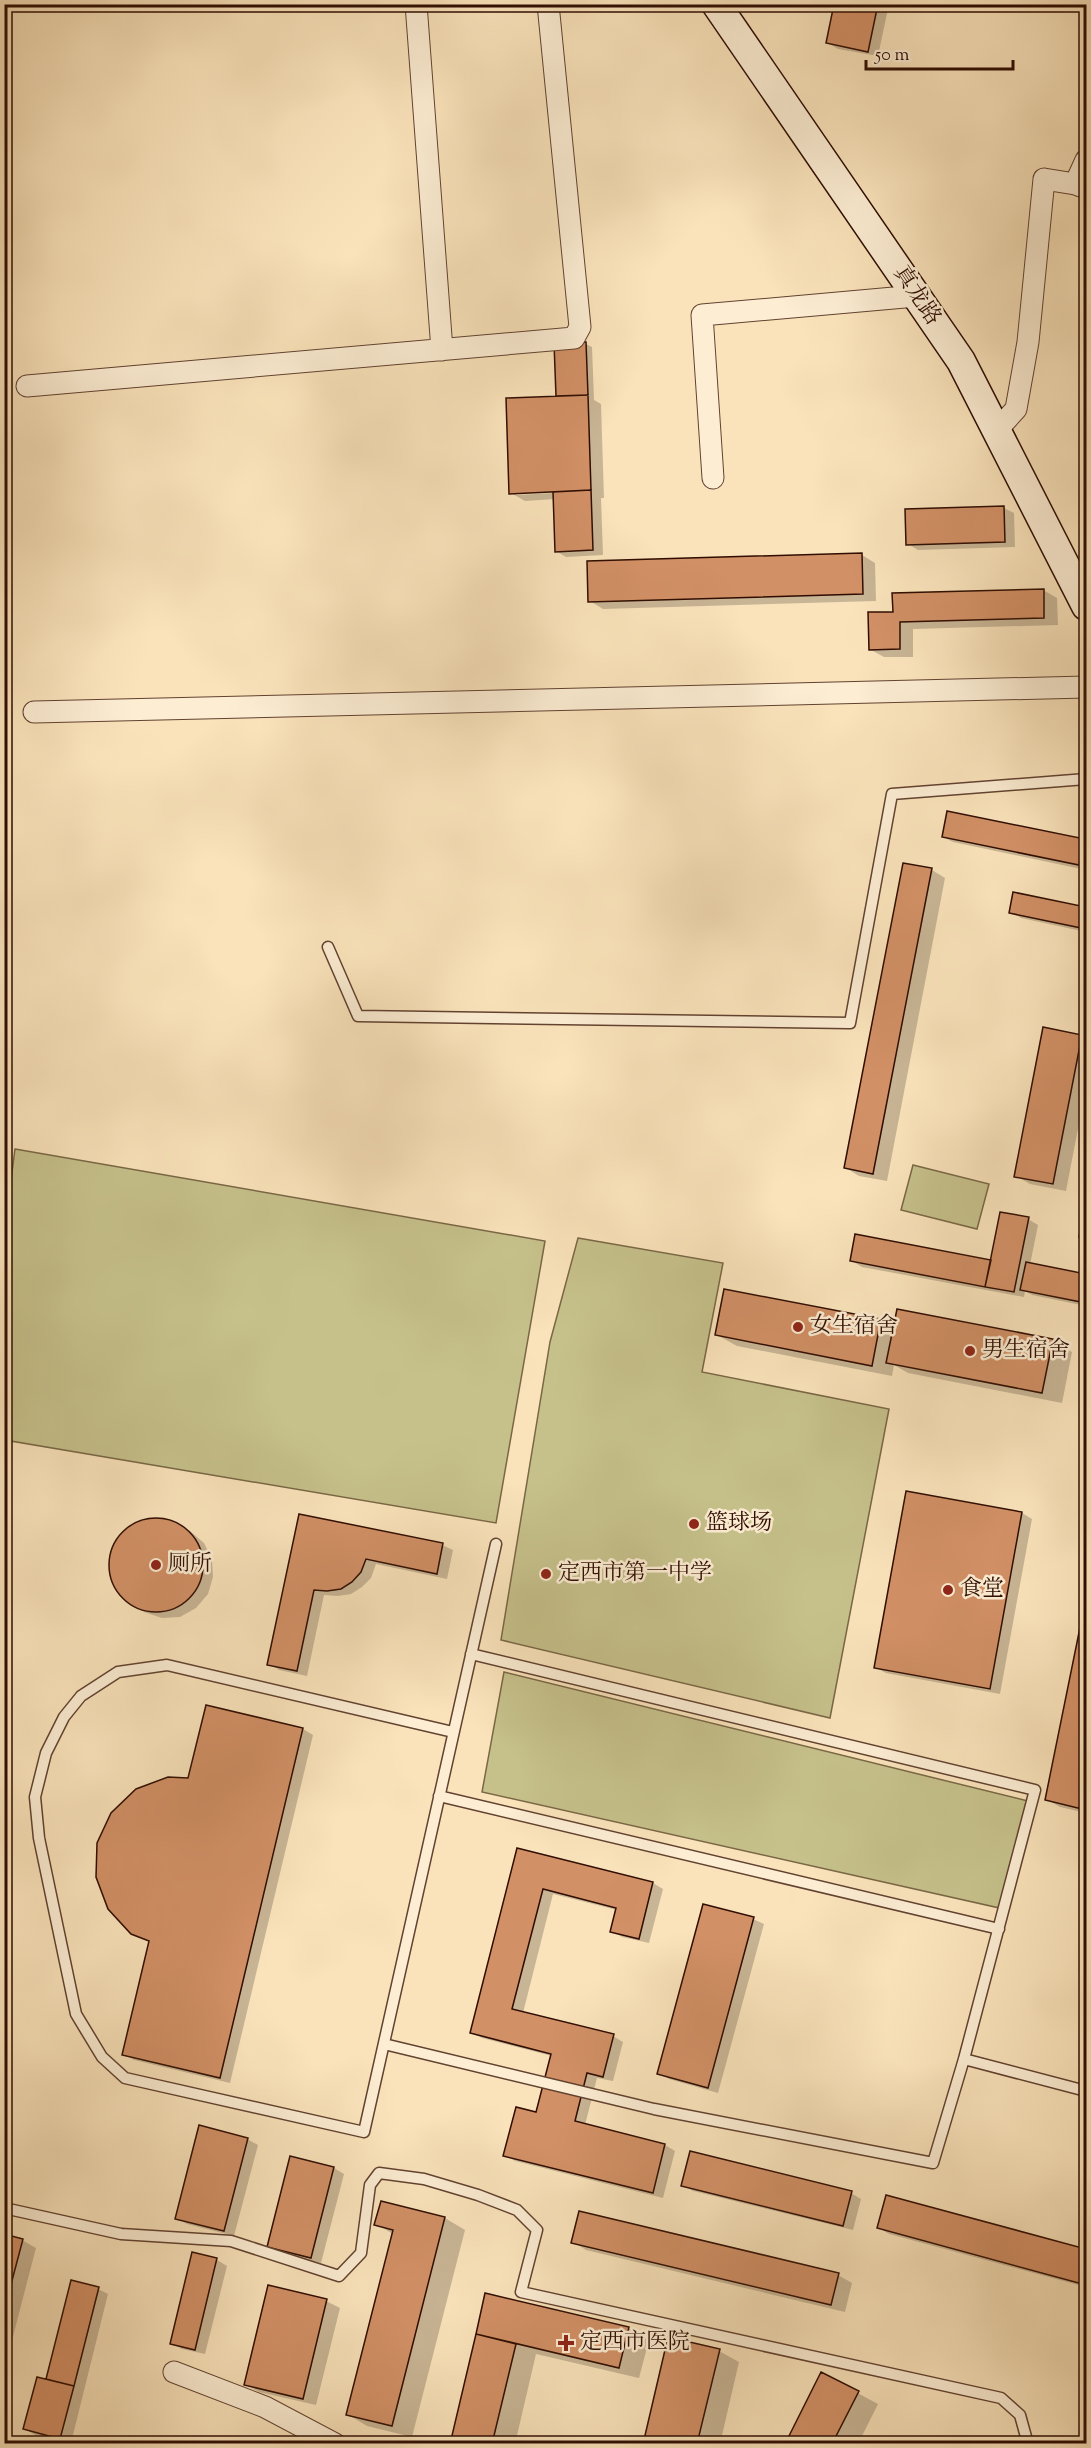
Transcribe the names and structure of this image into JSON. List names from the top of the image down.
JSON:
{
  "streets": {
    "main road": ["真龙路"]
  },
  "places": {
    "other": [
      "女生宿舍",
      "男生宿舍",
      "篮球场",
      "厕所",
      "定西市第一中学",
      "食堂"
    ],
    "health": ["定西市医院"]
  },
  "scale_bar": "50 m"
}
